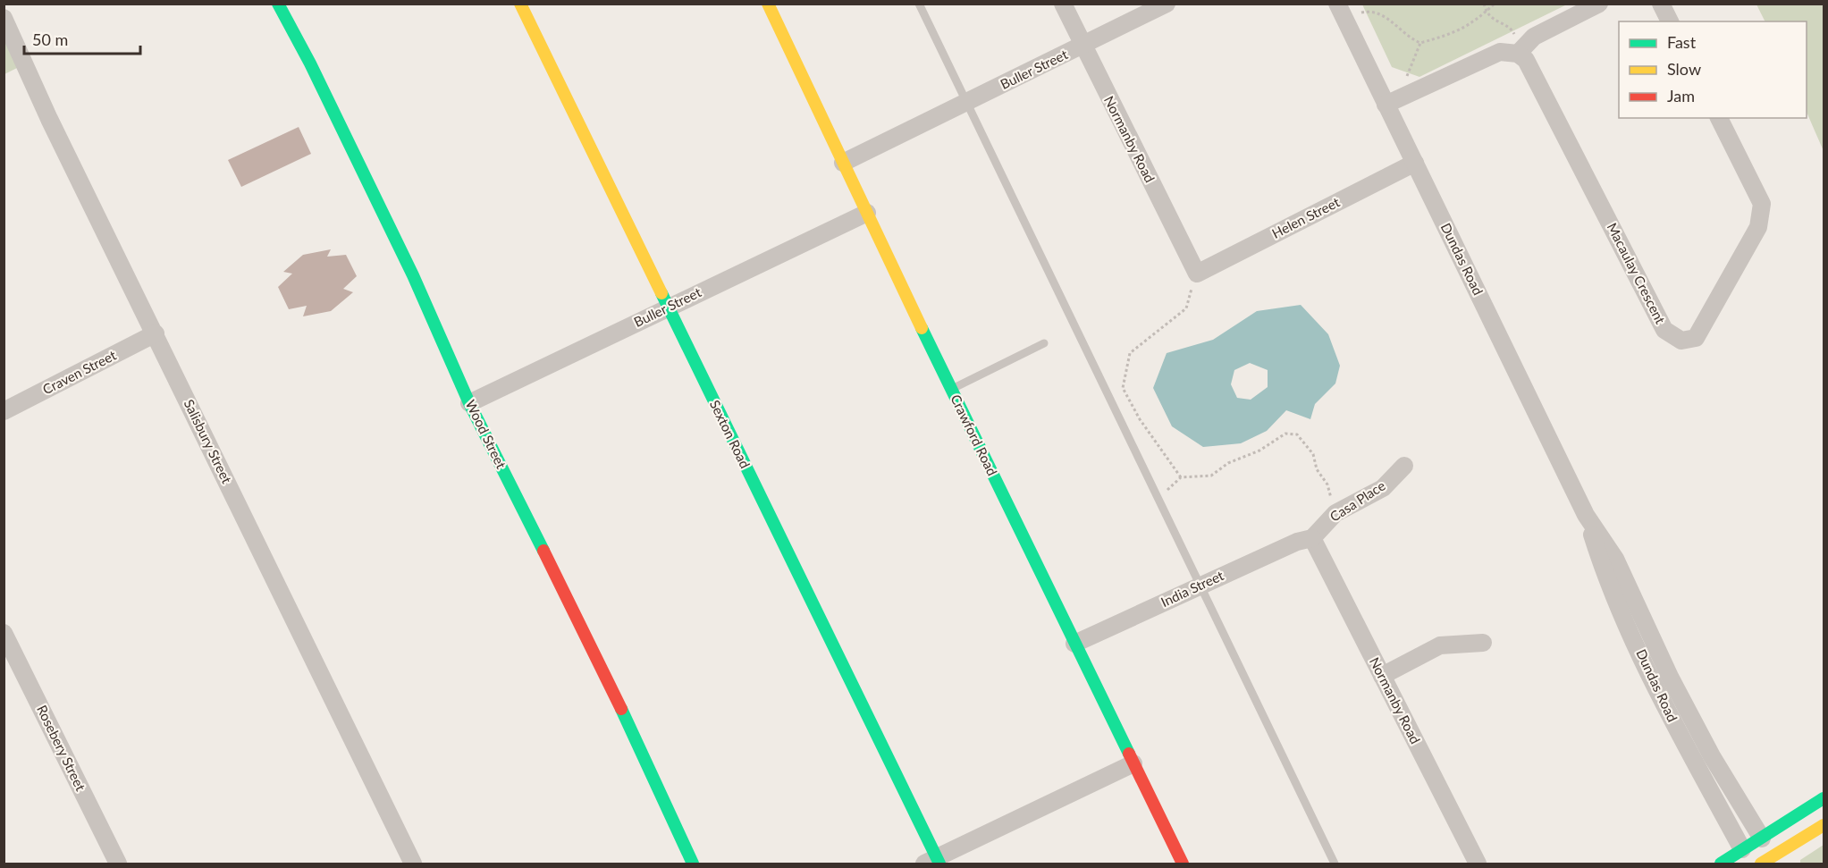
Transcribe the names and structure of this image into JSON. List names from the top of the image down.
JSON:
{
  "streets": {
    "street": [
      "Buller Street",
      "Normanby Road",
      "Helen Street",
      "Dundas Road",
      "Macaulay Crescent",
      "Craven Street",
      "Wood Street",
      "Sexton Road",
      "Crawford Road",
      "Salisbury Street",
      "Casa Place",
      "India Street",
      "Rosebery Street"
    ]
  },
  "crossings": [
    ["Buller Street", "Normanby Road"],
    ["Buller Street", "Wood Street"],
    ["Buller Street", "Sexton Road"],
    ["Buller Street", "Crawford Road"],
    ["Normanby Road", "Helen Street"],
    ["Normanby Road", "Casa Place"],
    ["Normanby Road", "India Street"],
    ["Helen Street", "Dundas Road"],
    ["Craven Street", "Salisbury Street"],
    ["Crawford Road", "India Street"],
    ["Casa Place", "India Street"]
  ],
  "legend": ["Fast", "Slow", "Jam"],
  "scale_bar": "50 m"
}
